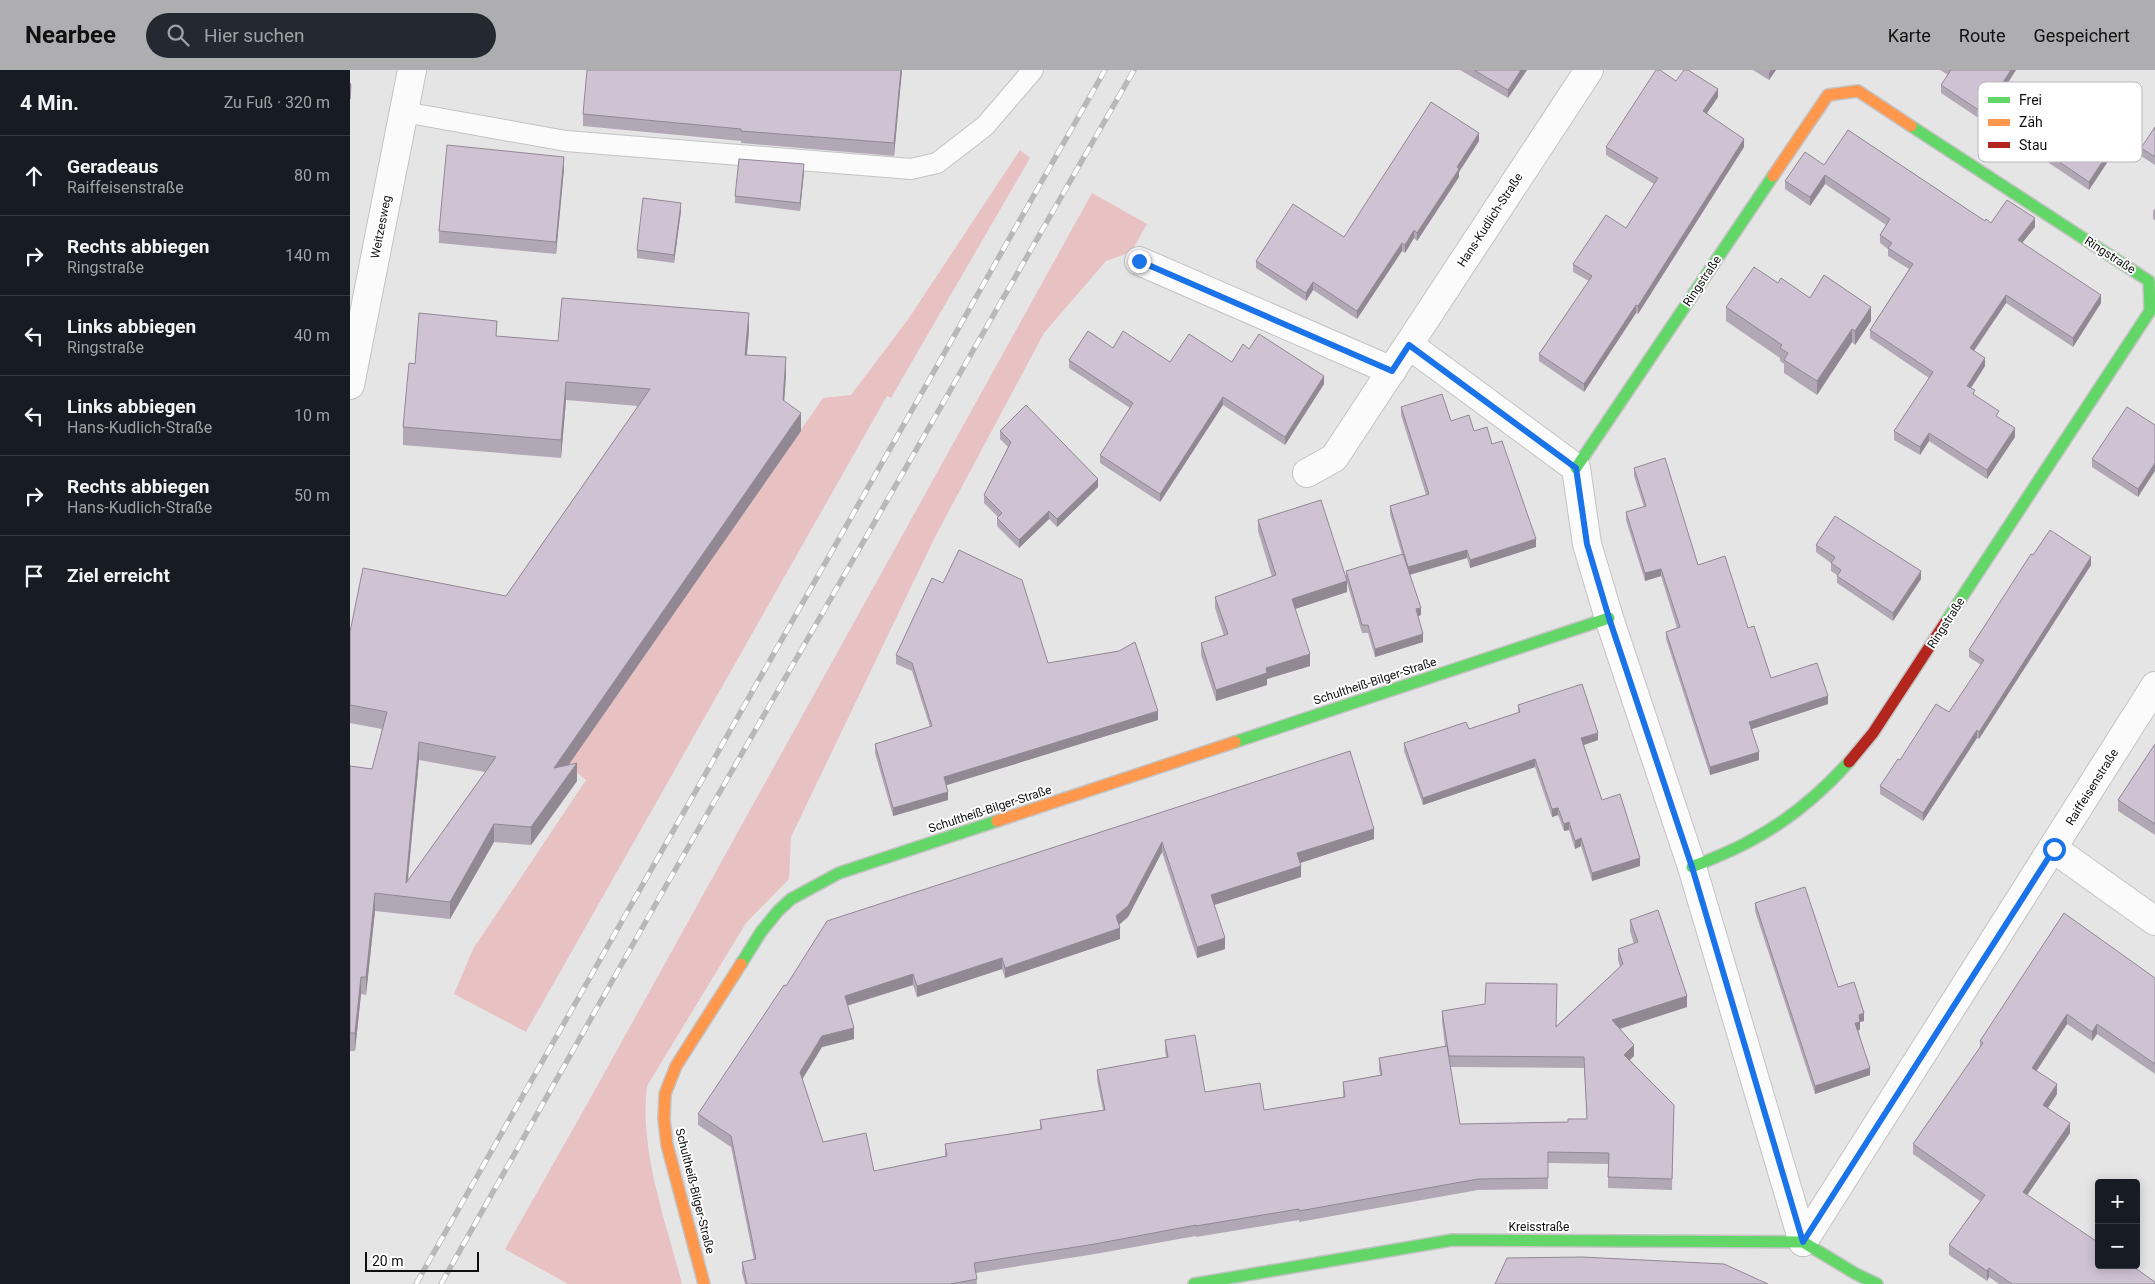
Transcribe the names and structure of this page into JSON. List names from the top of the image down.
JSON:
{
  "streets": {
    "street": [
      "Hans-Kudlich-Straße",
      "Weitzesweg",
      "Ringstraße",
      "Schultheiß-Bilger-Straße",
      "Raiffeisenstraße",
      "Kreisstraße"
    ]
  },
  "crossings": [
    ["Raiffeisenstraße", "Kreisstraße"]
  ],
  "legend": ["Frei", "Zäh", "Stau"],
  "scale_bar": "20 m",
  "page": {
    "header": "Nearbee",
    "search": "Hier suchen",
    "nav": ["Karte", "Route", "Gespeichert"],
    "heading": ["4 Min.", "Zu Fuß · 320 m"],
    "list": [
      ["Geradeaus", "Raiffeisenstraße", "80 m"],
      ["Rechts abbiegen", "Ringstraße", "140 m"],
      ["Links abbiegen", "Ringstraße", "40 m"],
      ["Links abbiegen", "Hans-Kudlich-Straße", "10 m"],
      ["Rechts abbiegen", "Hans-Kudlich-Straße", "50 m"],
      "Ziel erreicht"
    ],
    "map_buttons": ["+", "−"],
    "scale": "20 m"
  }
}
